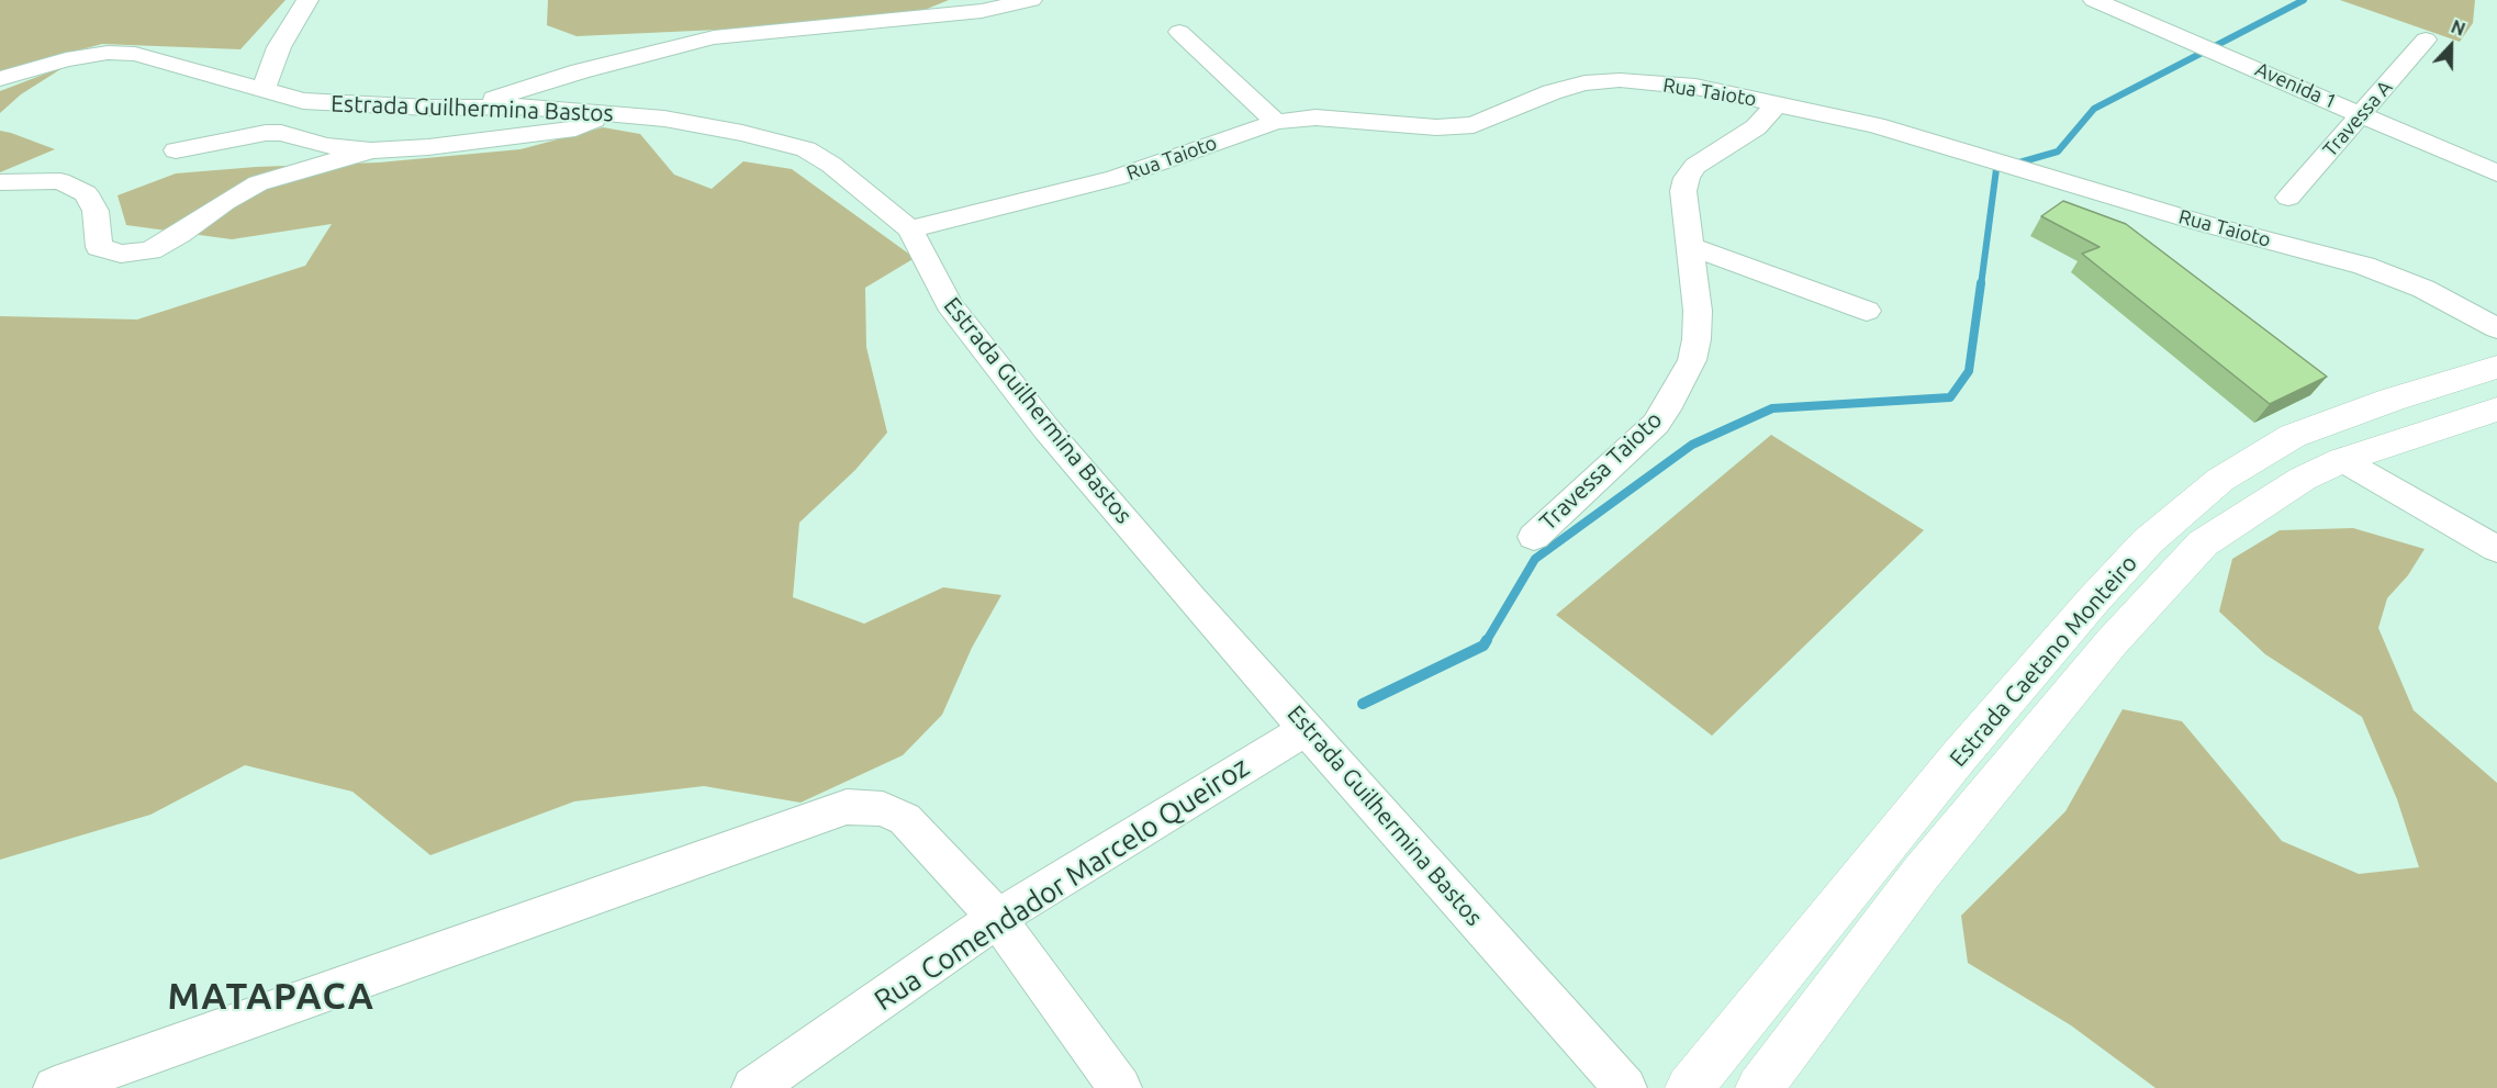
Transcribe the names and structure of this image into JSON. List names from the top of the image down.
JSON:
{
  "streets": {
    "main road": ["Estrada Caetano Monteiro"],
    "street": [
      "Avenida 1",
      "Rua Taioto",
      "Estrada Guilhermina Bastos",
      "Travessa A",
      "Travessa Taioto",
      "Rua Comendador Marcelo Queiroz"
    ]
  },
  "crossings": [
    ["Avenida 1", "Travessa A"],
    ["Rua Taioto", "Estrada Guilhermina Bastos"],
    ["Rua Taioto", "Travessa Taioto"],
    ["Estrada Guilhermina Bastos", "Rua Comendador Marcelo Queiroz"]
  ],
  "districts": ["MATAPACA"],
  "north": "top"
}
